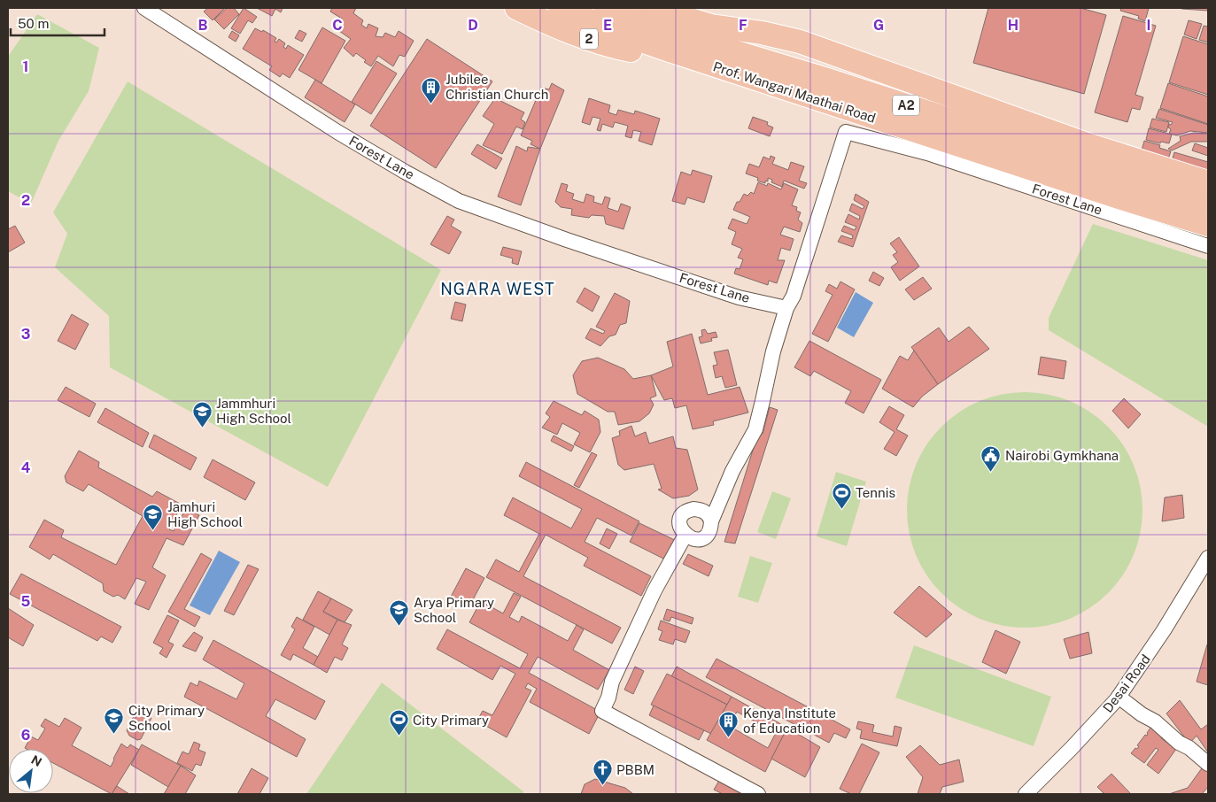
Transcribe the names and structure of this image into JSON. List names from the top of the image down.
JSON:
{
  "streets": {
    "main road": ["2", "Prof. Wangari Maathai Road", "A2"],
    "street": ["Forest Lane", "Desai Road"]
  },
  "crossings": [
    ["2", "Prof. Wangari Maathai Road"]
  ],
  "districts": ["NGARA WEST"],
  "places": {
    "building": ["Jubilee Christian Church", "Kenya Institute of Education"],
    "school or university": [
      "Jammhuri High School",
      "Jamhuri High School",
      "Arya Primary School",
      "City Primary School"
    ],
    "public building": ["Nairobi Gymkhana"],
    "sports": ["Tennis", "City Primary"],
    "church": ["PBBM"]
  },
  "scale_bar": "50 m",
  "north": "top right",
  "grid": {
    "columns": [
      "B",
      "C",
      "D",
      "E",
      "F",
      "G",
      "H",
      "I"
    ],
    "rows": [
      "1",
      "2",
      "3",
      "4",
      "5",
      "6"
    ]
  }
}
